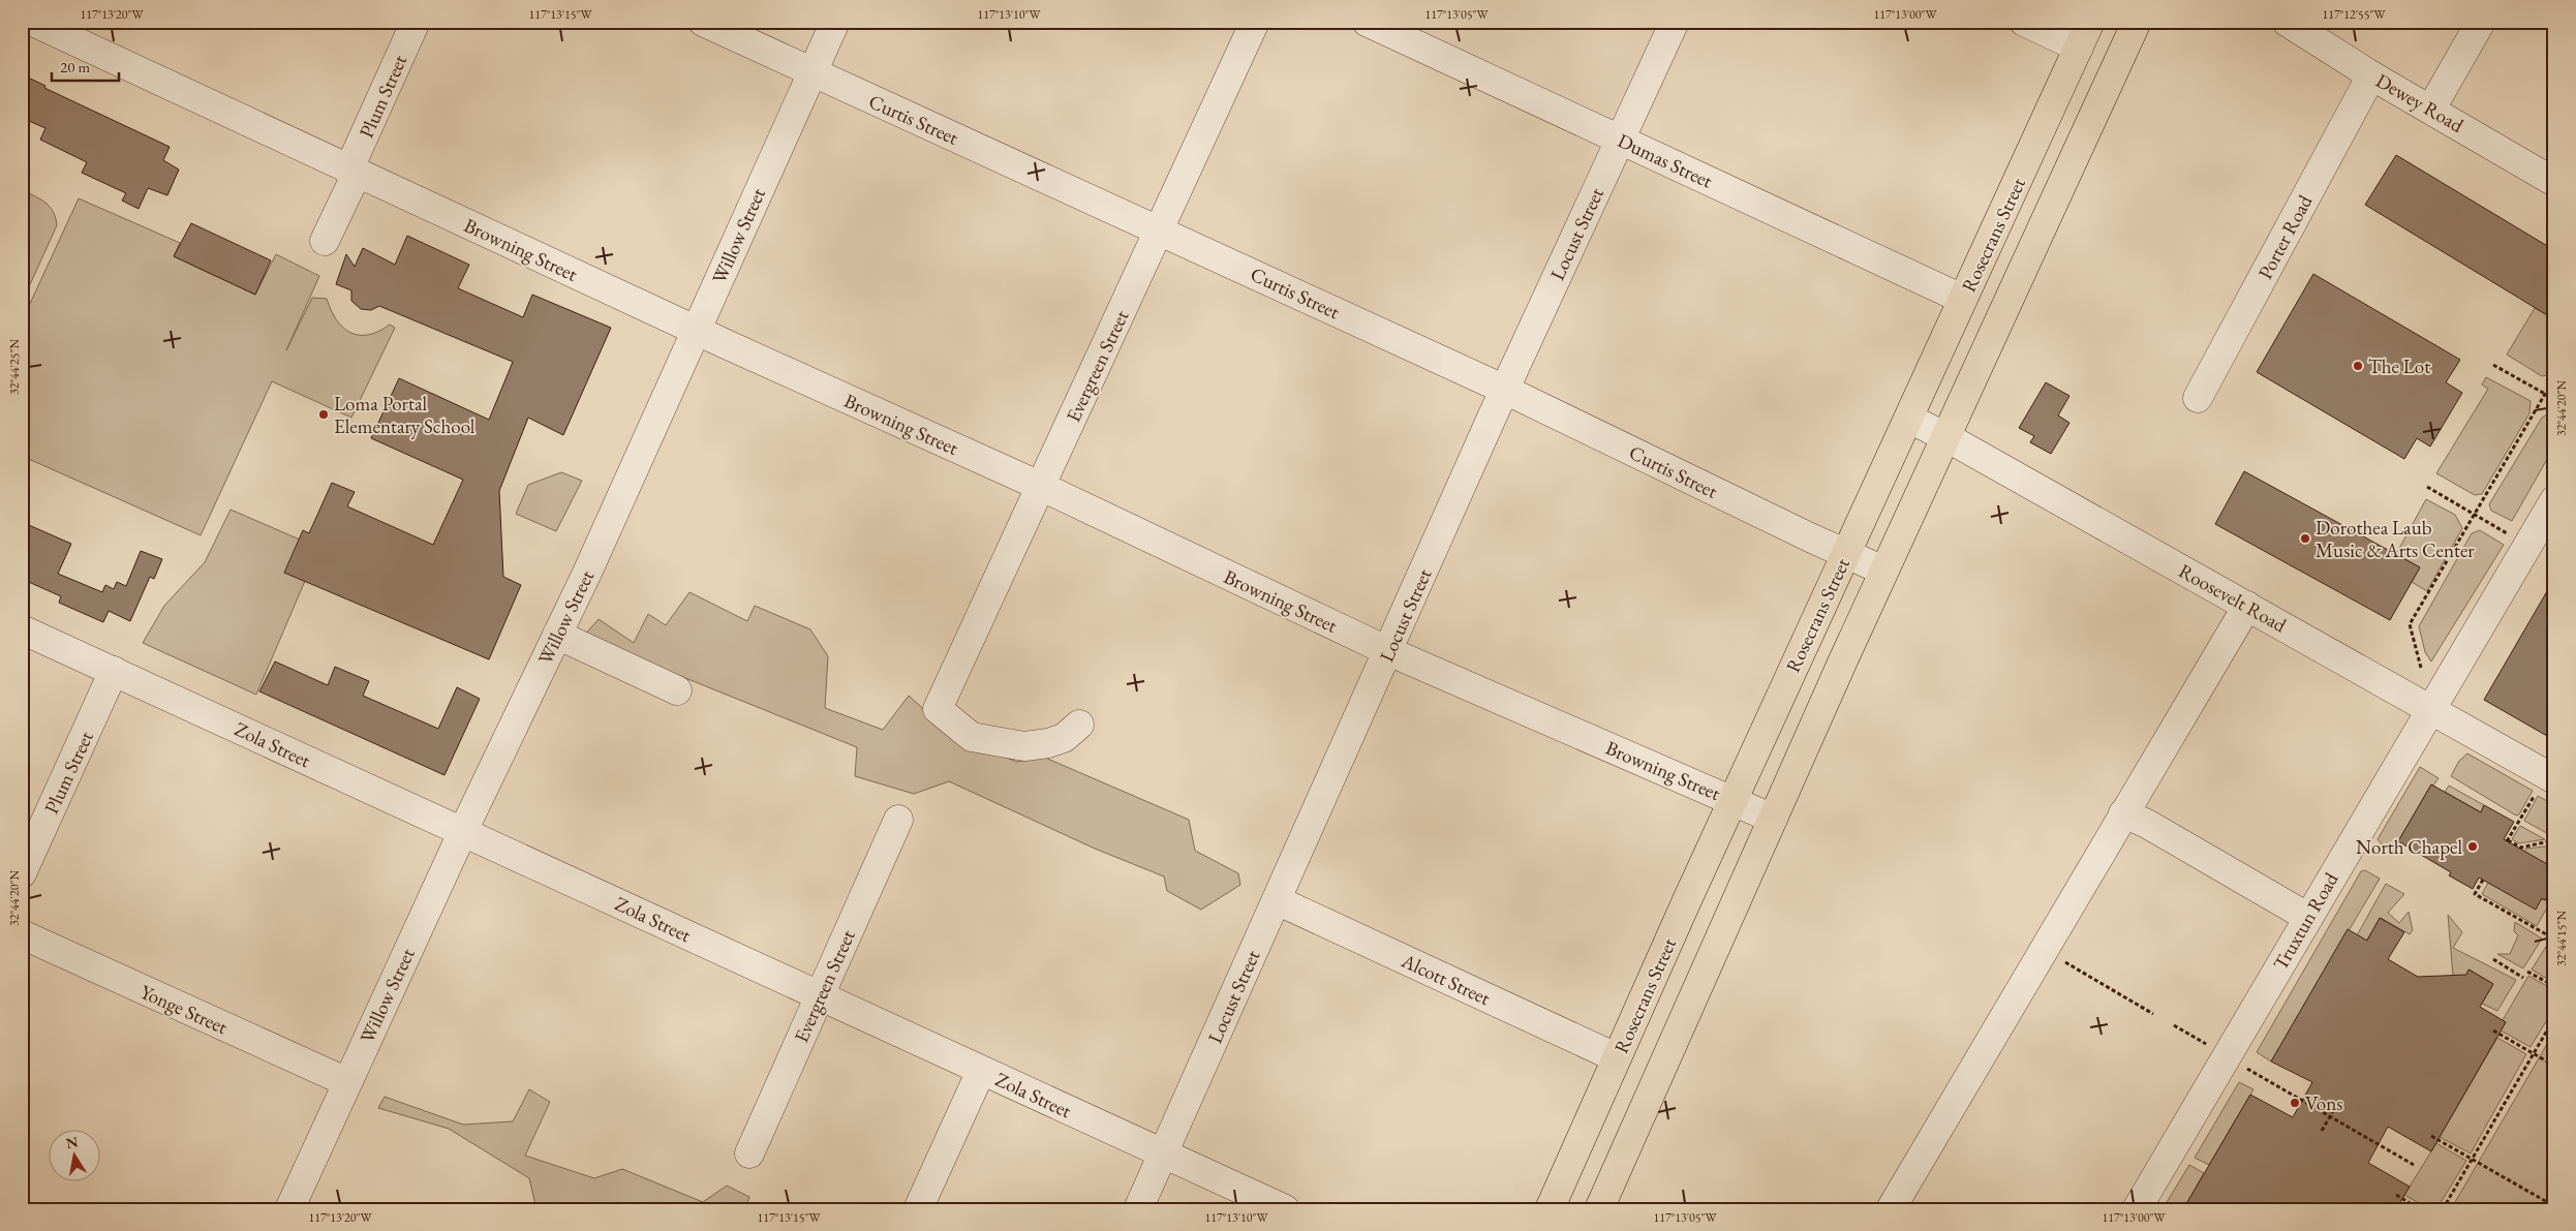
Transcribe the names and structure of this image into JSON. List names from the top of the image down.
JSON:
{
  "streets": {
    "main road": ["Rosecrans Street"],
    "street": [
      "Plum Street",
      "Dewey Road",
      "Curtis Street",
      "Dumas Street",
      "Locust Street",
      "Willow Street",
      "Porter Road",
      "Browning Street",
      "Evergreen Street",
      "Roosevelt Road",
      "Zola Street",
      "Truxtun Road",
      "Alcott Street",
      "Yonge Street"
    ]
  },
  "crossings": [
    ["Plum Street", "Browning Street"],
    ["Plum Street", "Zola Street"],
    ["Dewey Road", "Porter Road"],
    ["Curtis Street", "Locust Street"],
    ["Curtis Street", "Rosecrans Street"],
    ["Curtis Street", "Willow Street"],
    ["Curtis Street", "Evergreen Street"],
    ["Dumas Street", "Locust Street"],
    ["Dumas Street", "Rosecrans Street"],
    ["Locust Street", "Browning Street"],
    ["Locust Street", "Zola Street"],
    ["Locust Street", "Alcott Street"],
    ["Rosecrans Street", "Browning Street"],
    ["Rosecrans Street", "Roosevelt Road"],
    ["Rosecrans Street", "Alcott Street"],
    ["Willow Street", "Browning Street"],
    ["Willow Street", "Zola Street"],
    ["Willow Street", "Yonge Street"],
    ["Browning Street", "Evergreen Street"],
    ["Evergreen Street", "Zola Street"],
    ["Roosevelt Road", "Truxtun Road"]
  ],
  "places": [
    "The Lot",
    "Loma Portal Elementary School",
    "Dorothea Laub Music & Arts Center",
    "North Chapel",
    "Vons"
  ],
  "scale_bar": "20 m",
  "north": "top",
  "coordinates": [
    "117°13'20\"W",
    "117°13'15\"W",
    "117°13'10\"W",
    "117°13'05\"W",
    "117°13'00\"W",
    "117°12'55\"W",
    "32°44'25\"N",
    "32°44'20\"N",
    "32°44'15\"N"
  ]
}
